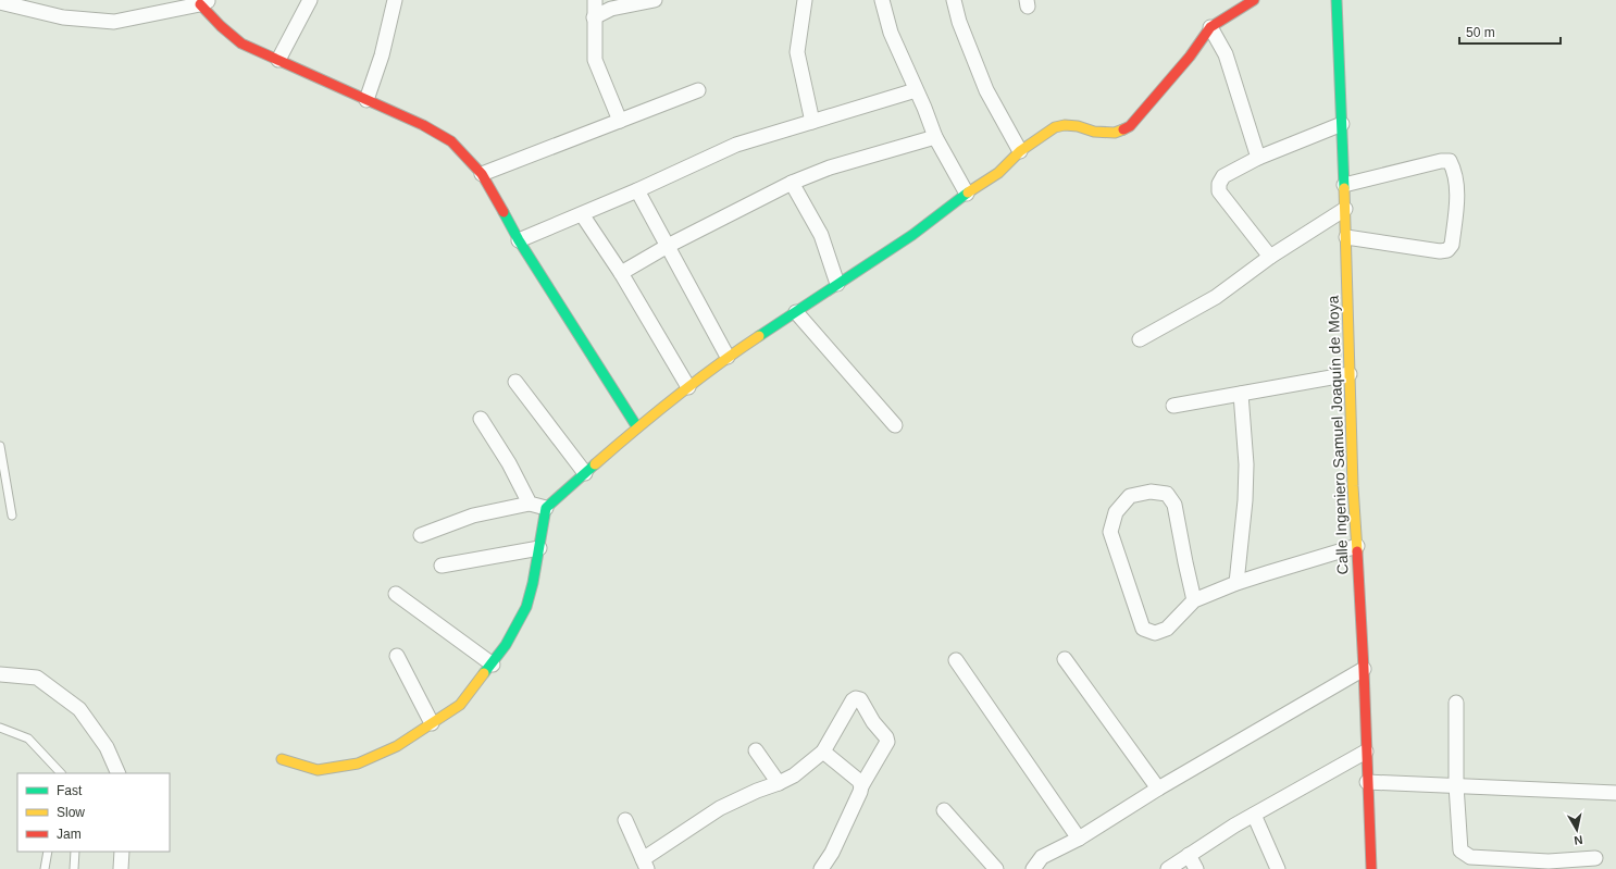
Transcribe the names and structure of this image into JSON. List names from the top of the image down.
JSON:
{
  "streets": {
    "street": ["Calle Ingeniero Samuel Joaquín de Moya"]
  },
  "legend": ["Fast", "Slow", "Jam"],
  "scale_bar": "50 m",
  "north": "bottom"
}
